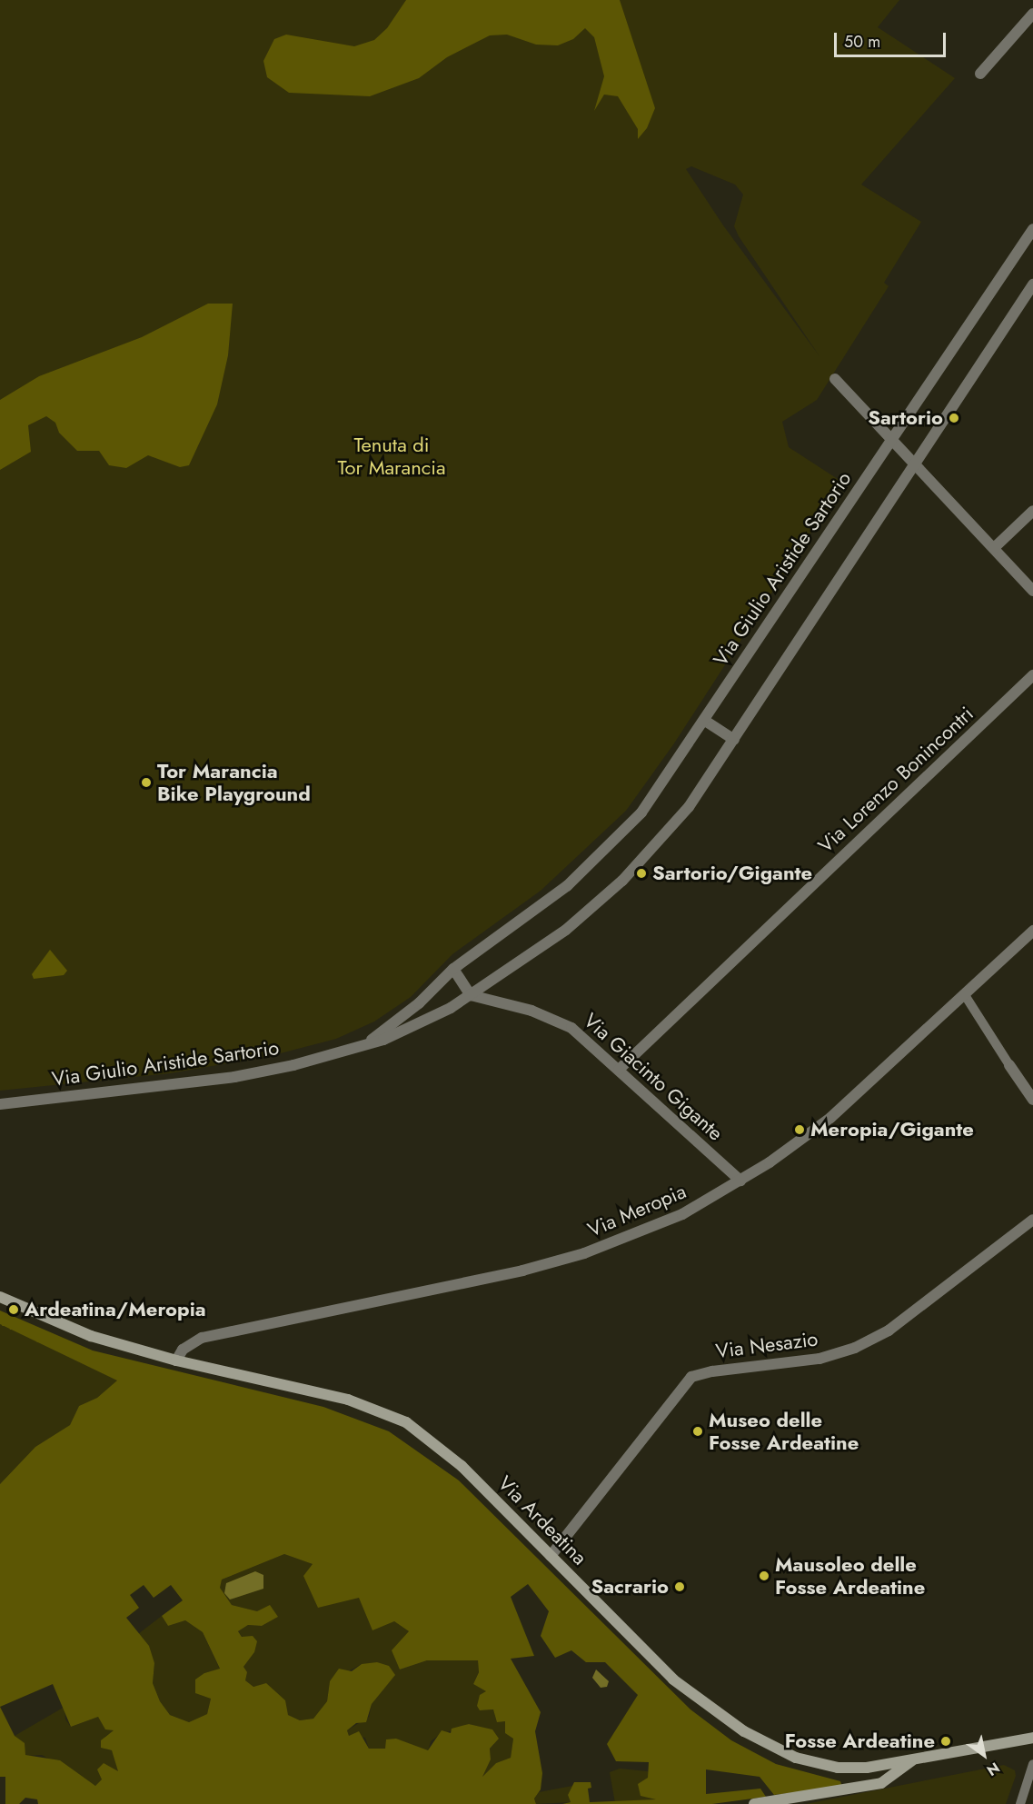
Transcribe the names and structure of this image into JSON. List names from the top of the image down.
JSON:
{
  "streets": {
    "main road": ["Via Ardeatina"],
    "street": [
      "Via Giulio Aristide Sartorio",
      "Via Lorenzo Bonincontri",
      "Via Giacinto Gigante",
      "Via Meropia",
      "Via Nesazio"
    ]
  },
  "crossings": [
    ["Via Giulio Aristide Sartorio", "Via Giacinto Gigante"],
    ["Via Lorenzo Bonincontri", "Via Giacinto Gigante"],
    ["Via Giacinto Gigante", "Via Meropia"],
    ["Via Meropia", "Via Ardeatina"],
    ["Via Nesazio", "Via Ardeatina"]
  ],
  "parks": ["Tenuta di Tor Marancia"],
  "places": [
    "Sartorio",
    "Tor Marancia Bike Playground",
    "Sartorio/Gigante",
    "Meropia/Gigante",
    "Ardeatina/Meropia",
    "Museo delle Fosse Ardeatine",
    "Mausoleo delle Fosse Ardeatine",
    "Sacrario",
    "Fosse Ardeatine"
  ],
  "scale_bar": "50 m",
  "north": "bottom right"
}
